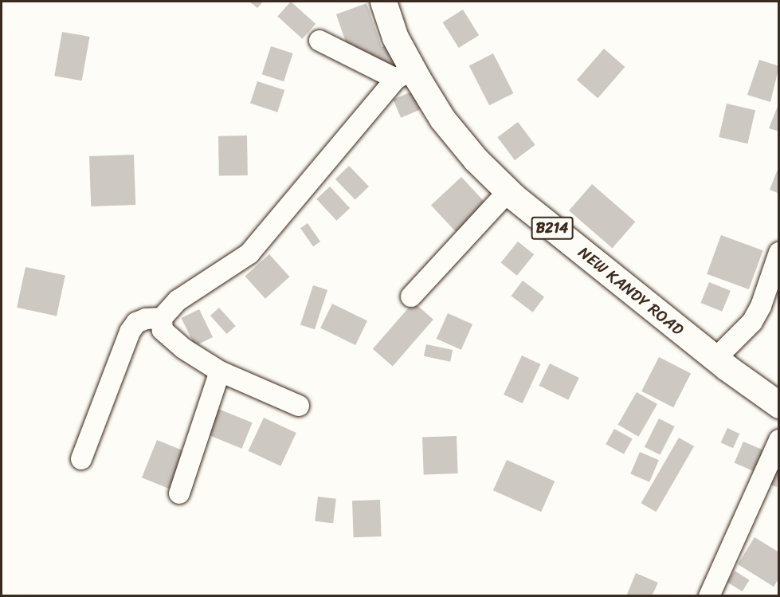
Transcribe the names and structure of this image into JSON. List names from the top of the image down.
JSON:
{
  "streets": {
    "main road": ["B214", "NEW KANDY ROAD"]
  }
}
